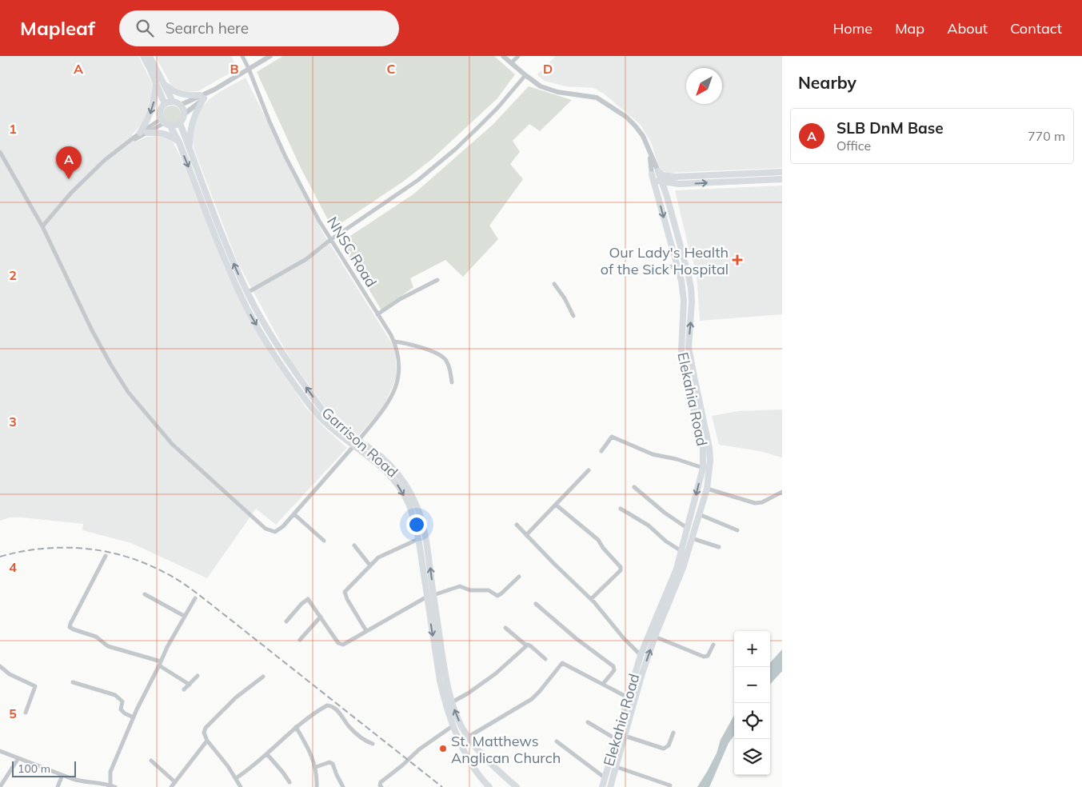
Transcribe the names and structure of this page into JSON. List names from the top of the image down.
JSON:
{
  "streets": {
    "main road": ["Elekahia Road", "Garrison Road"],
    "street": ["NNSC Road"]
  },
  "crossings": [
    ["NNSC Road", "Garrison Road"]
  ],
  "places": {
    "health": ["Our Lady's Health of the Sick Hospital"],
    "other": ["St. Matthews Anglican Church"]
  },
  "scale_bar": "100 m",
  "north": "bottom left",
  "page": {
    "header": "Mapleaf",
    "search": "Search here",
    "nav": [
      "Home",
      "Map",
      "About",
      "Contact"
    ],
    "heading": "Nearby",
    "list": [
      {
        "mark": "A",
        "name": "SLB DnM Base",
        "note": "Office",
        "value": "770 m"
      }
    ],
    "pins": "A",
    "map_buttons": ["+", "−"],
    "scale": "100 m"
  },
  "grid": {
    "columns": [
      "A",
      "B",
      "C",
      "D"
    ],
    "rows": [
      "1",
      "2",
      "3",
      "4",
      "5"
    ]
  }
}
